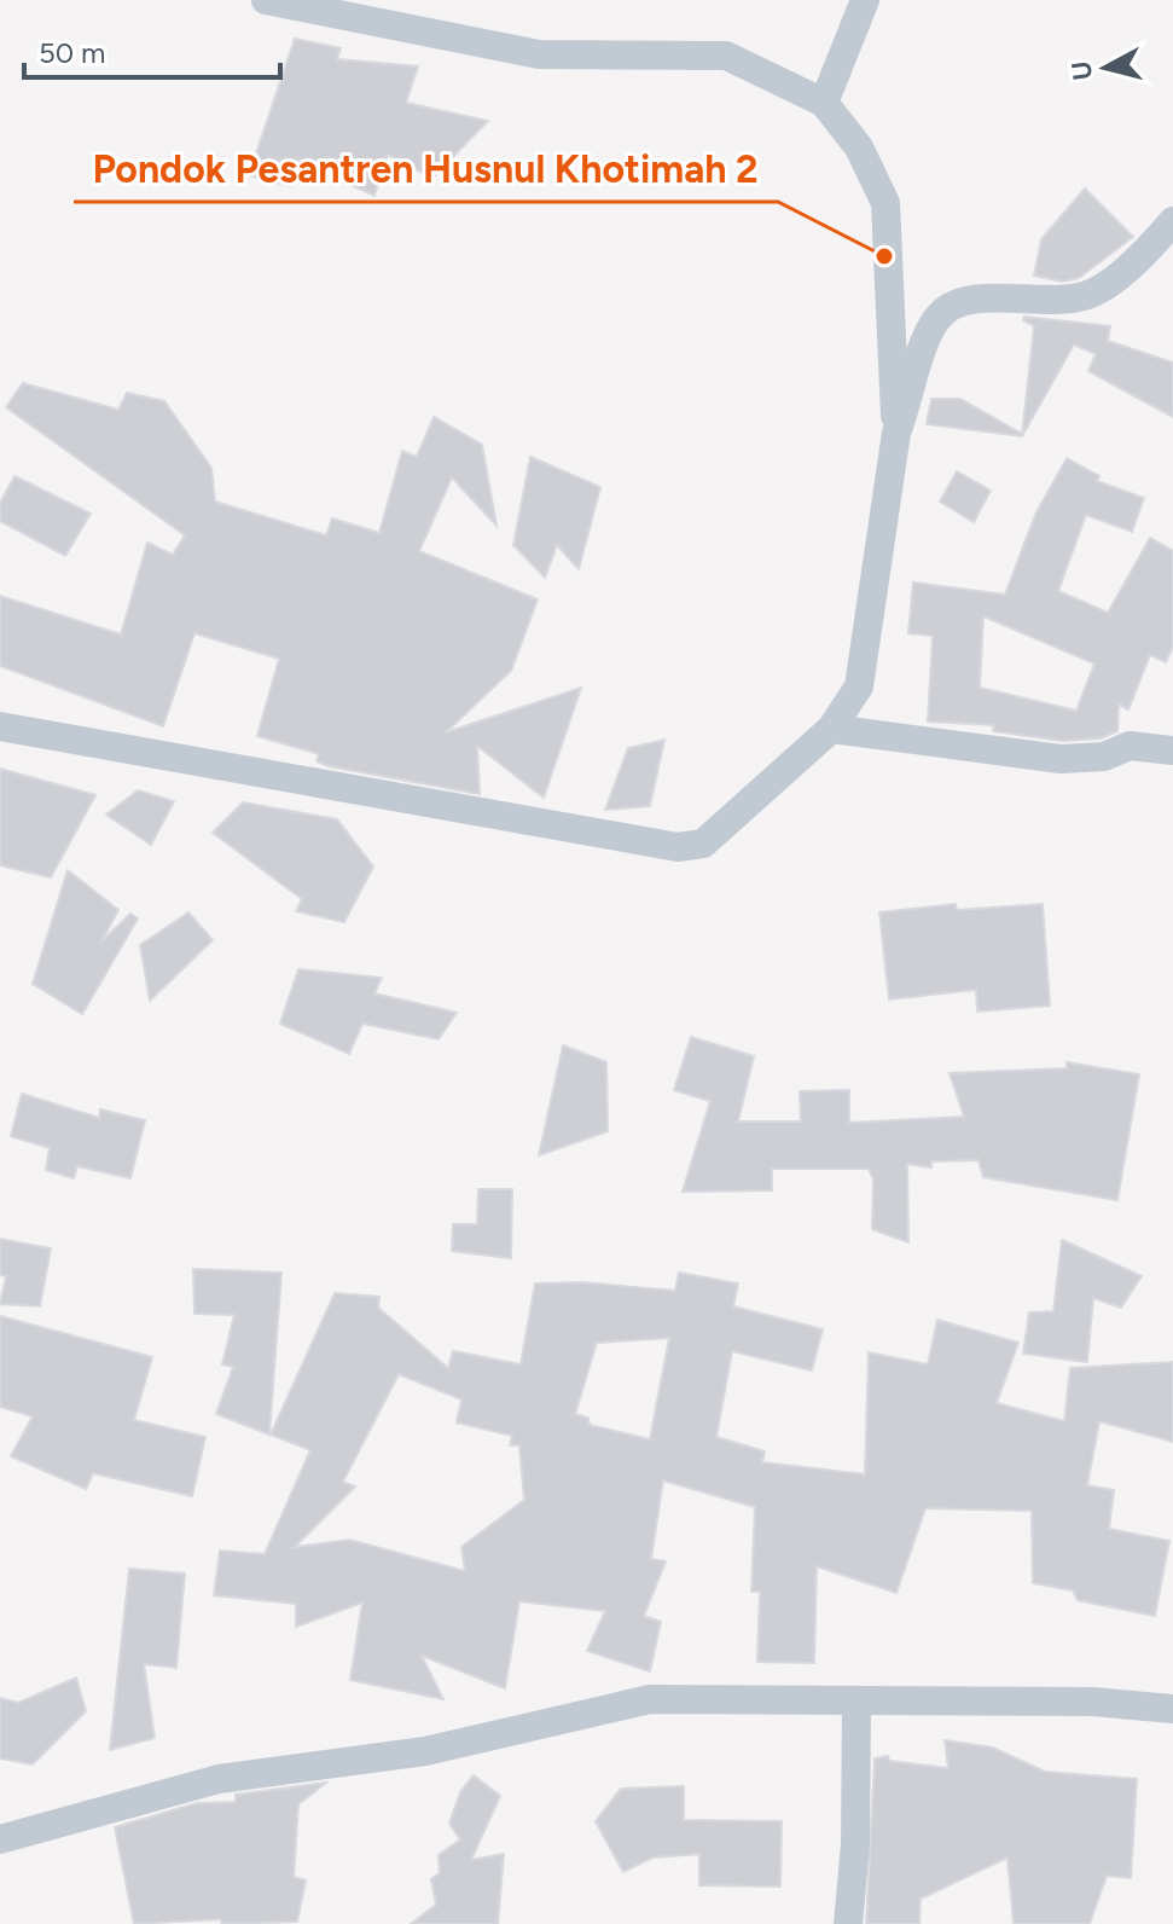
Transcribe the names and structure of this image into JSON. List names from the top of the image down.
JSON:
{
  "places": ["Pondok Pesantren Husnul Khotimah 2"],
  "scale_bar": "50 m",
  "north": "left"
}
